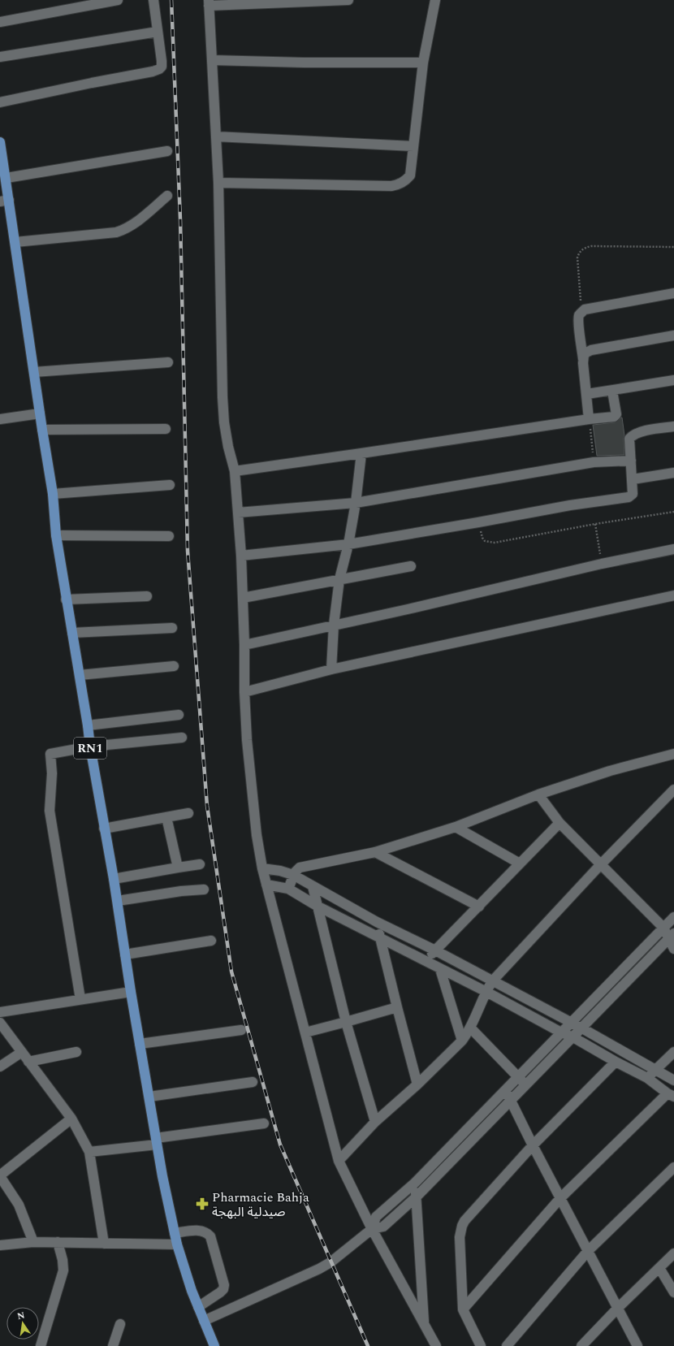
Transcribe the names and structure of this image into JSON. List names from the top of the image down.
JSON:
{
  "streets": {
    "main road": ["RN1"]
  },
  "places": {
    "pharmacy": ["Pharmacie Bahja صيدلية البهجة"]
  },
  "north": "top"
}
